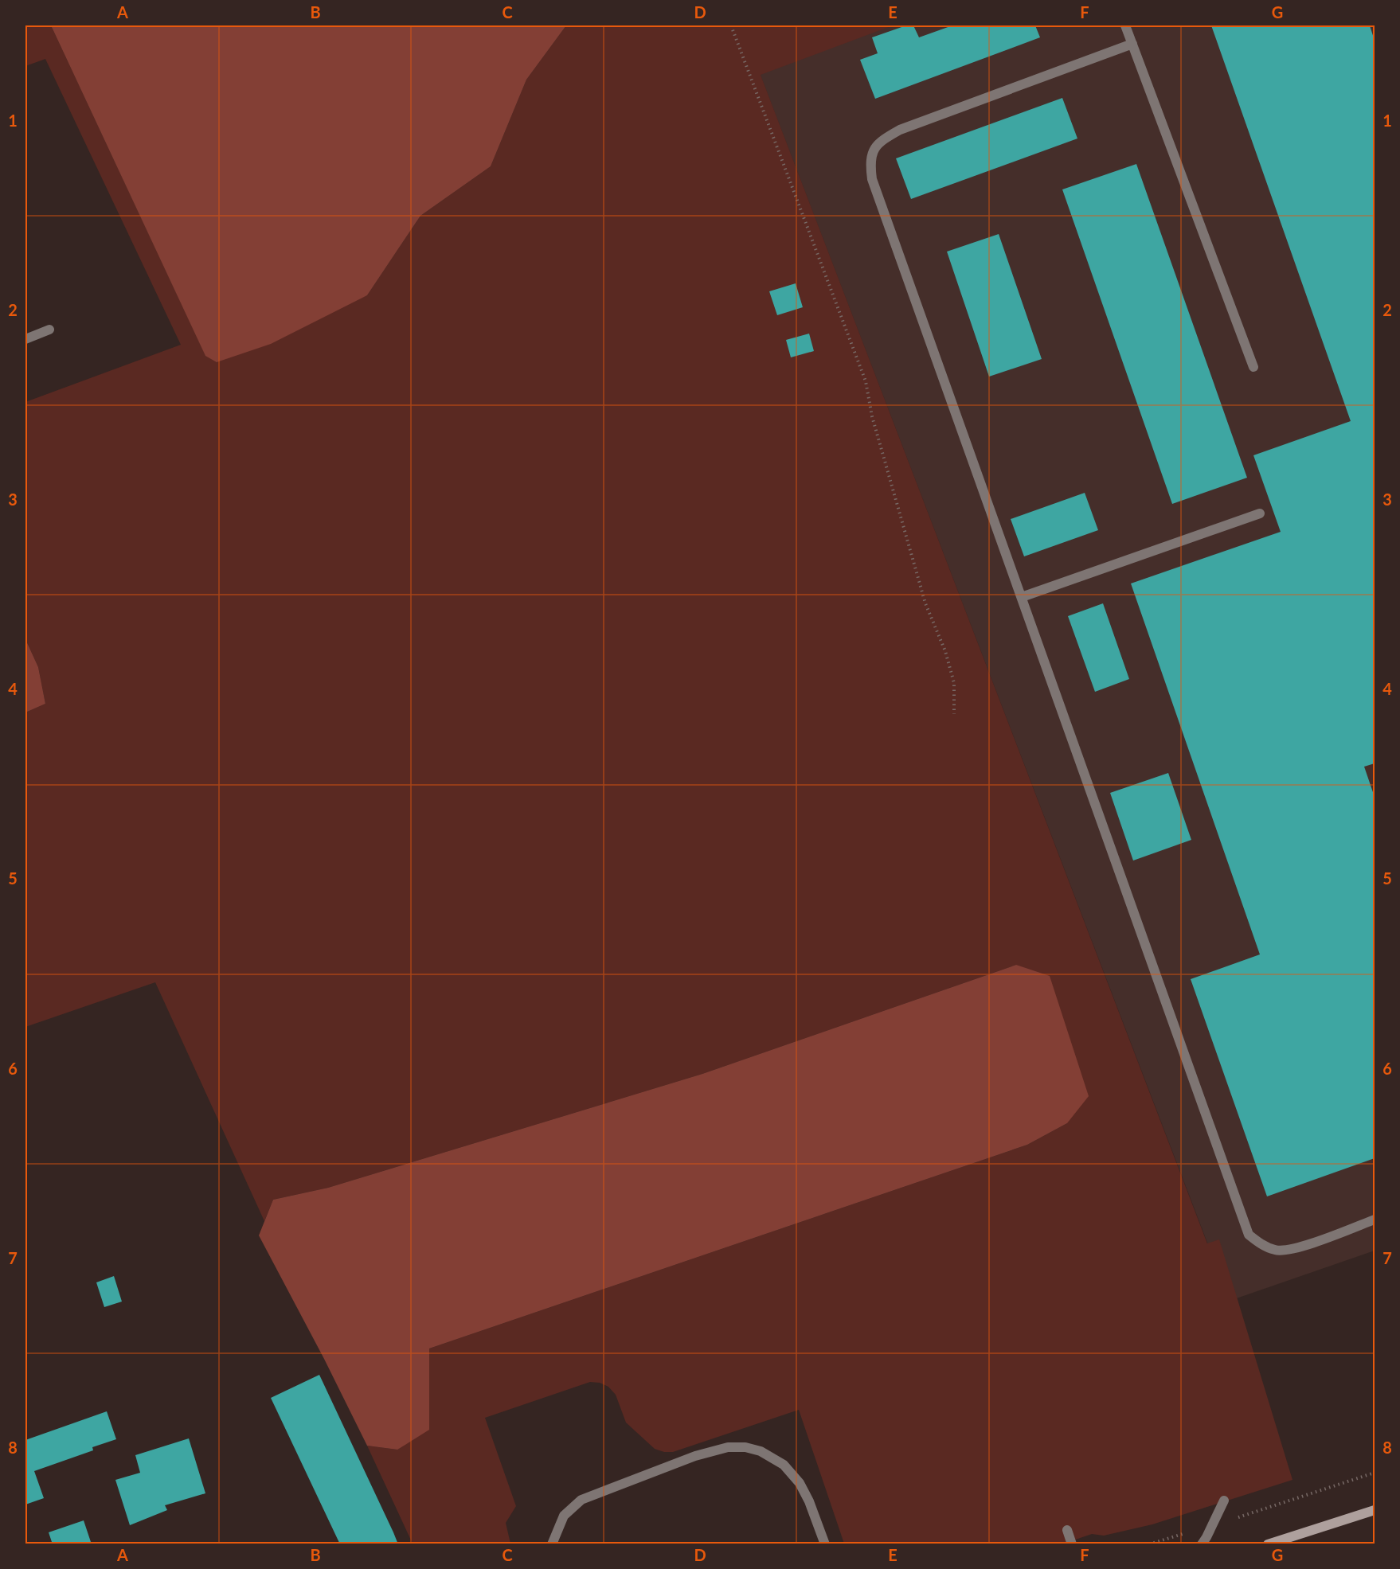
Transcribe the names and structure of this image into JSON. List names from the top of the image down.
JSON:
{
  "grid": {
    "columns": [
      "A",
      "B",
      "C",
      "D",
      "E",
      "F",
      "G"
    ],
    "rows": [
      "1",
      "2",
      "3",
      "4",
      "5",
      "6",
      "7",
      "8"
    ]
  }
}
